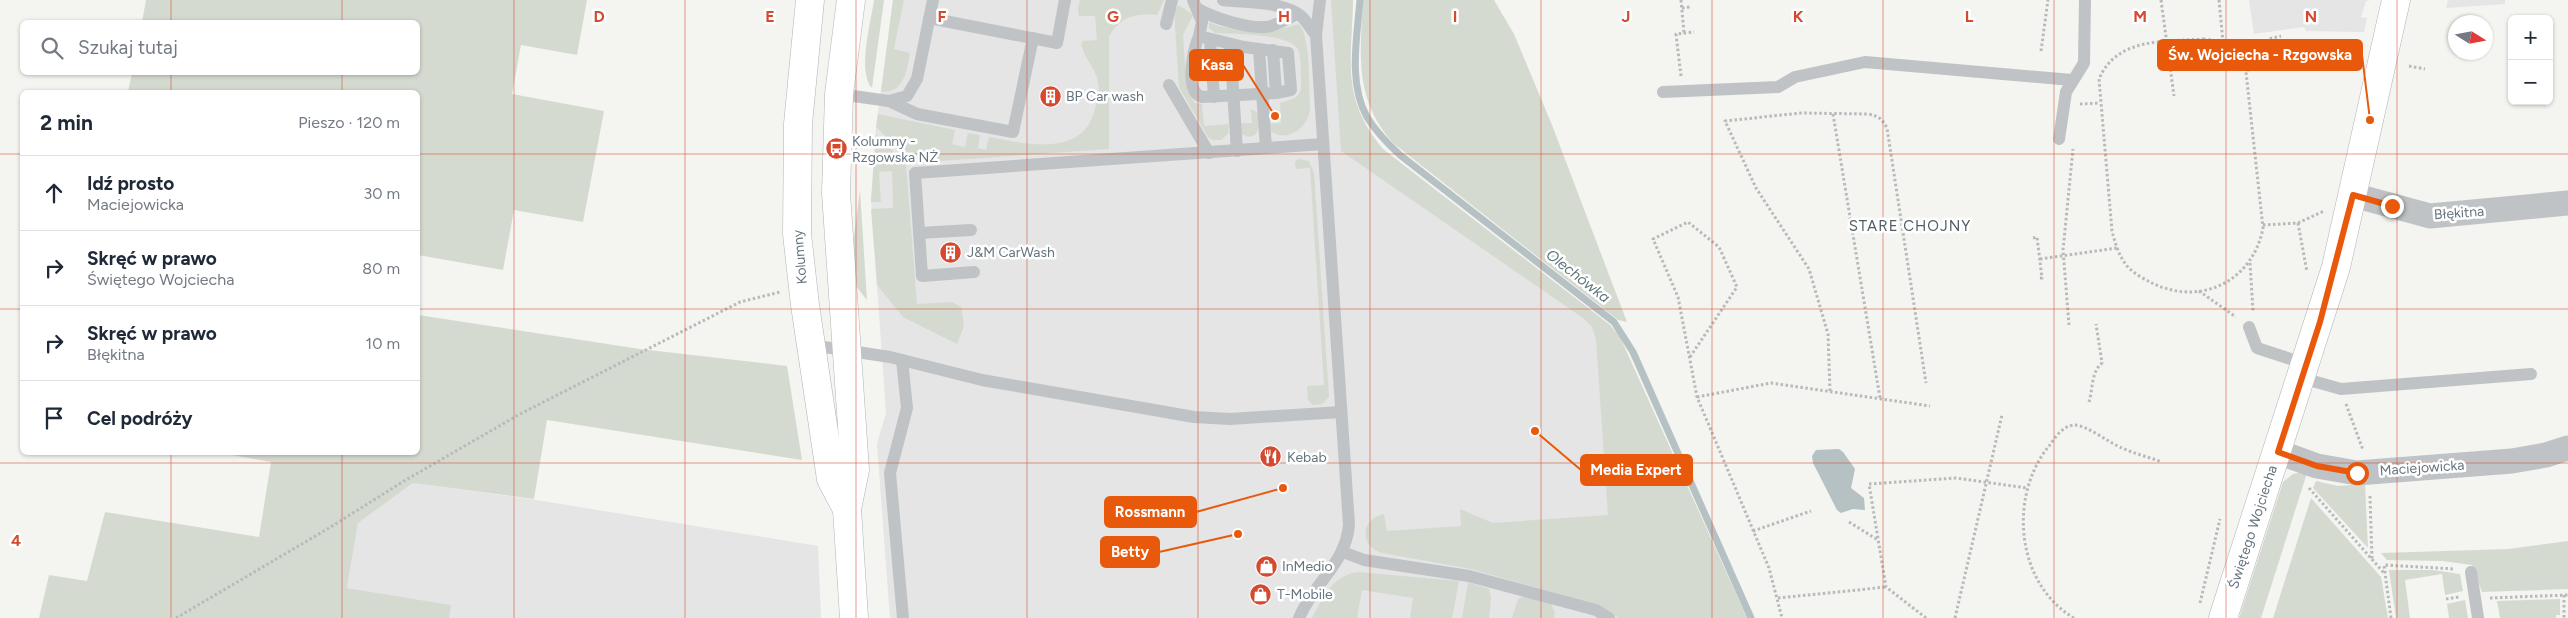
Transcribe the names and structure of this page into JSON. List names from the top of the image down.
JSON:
{
  "streets": {
    "street": [
      "Błękitna",
      "Kolumny",
      "Maciejowicka",
      "Świętego Wojciecha"
    ]
  },
  "crossings": [
    ["Błękitna", "Świętego Wojciecha"],
    ["Maciejowicka", "Świętego Wojciecha"]
  ],
  "districts": ["STARE CHOJNY"],
  "water": ["Olechówka"],
  "places": {
    "building": ["BP Car wash", "J&M CarWash"],
    "other": [
      "Kasa",
      "Św. Wojciecha - Rzgowska",
      "Media Expert",
      "Rossmann",
      "Betty"
    ],
    "bus stop": ["Kolumny - Rzgowska NŻ"],
    "restaurant": ["Kebab"],
    "shop": ["InMedio", "T-Mobile"]
  },
  "north": "right",
  "page": {
    "map_buttons": ["+", "−"],
    "search": "Szukaj tutaj",
    "heading": ["2 min", "Pieszo · 120 m"],
    "list": [
      ["Idź prosto", "Maciejowicka", "30 m"],
      ["Skręć w prawo", "Świętego Wojciecha", "80 m"],
      ["Skręć w prawo", "Błękitna", "10 m"],
      "Cel podróży"
    ]
  },
  "grid": {
    "columns": [
      "D",
      "E",
      "F",
      "G",
      "H",
      "I",
      "J",
      "K",
      "L",
      "M",
      "N"
    ],
    "rows": ["4"]
  }
}
